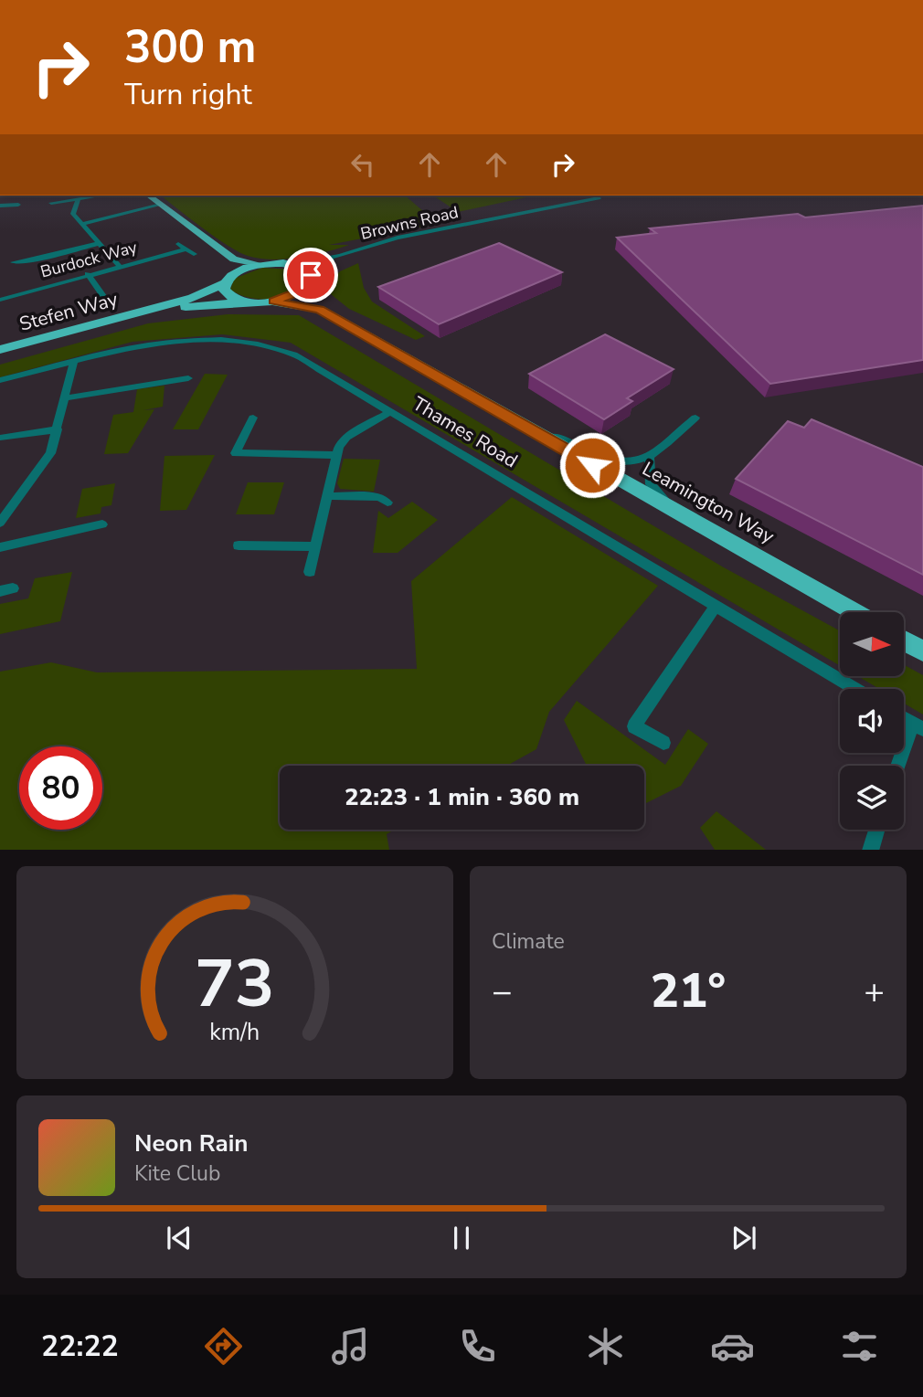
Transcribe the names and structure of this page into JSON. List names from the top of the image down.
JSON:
{
  "streets": {
    "highway": ["Stefen Way", "Leamington Way"],
    "street": ["Browns Road", "Burdock Way", "Thames Road"]
  },
  "north": "right",
  "page": {
    "turn": ["300 m", "Turn right"],
    "limit": "80",
    "trip": "22:23 · 1 min · 360 m",
    "tile": "Climate",
    "heat": ["−", "21°", "+"],
    "song": ["Neon Rain", "Kite Club"],
    "tabs": "22:22",
    "gauge": ["73", "km/h"]
  }
}
